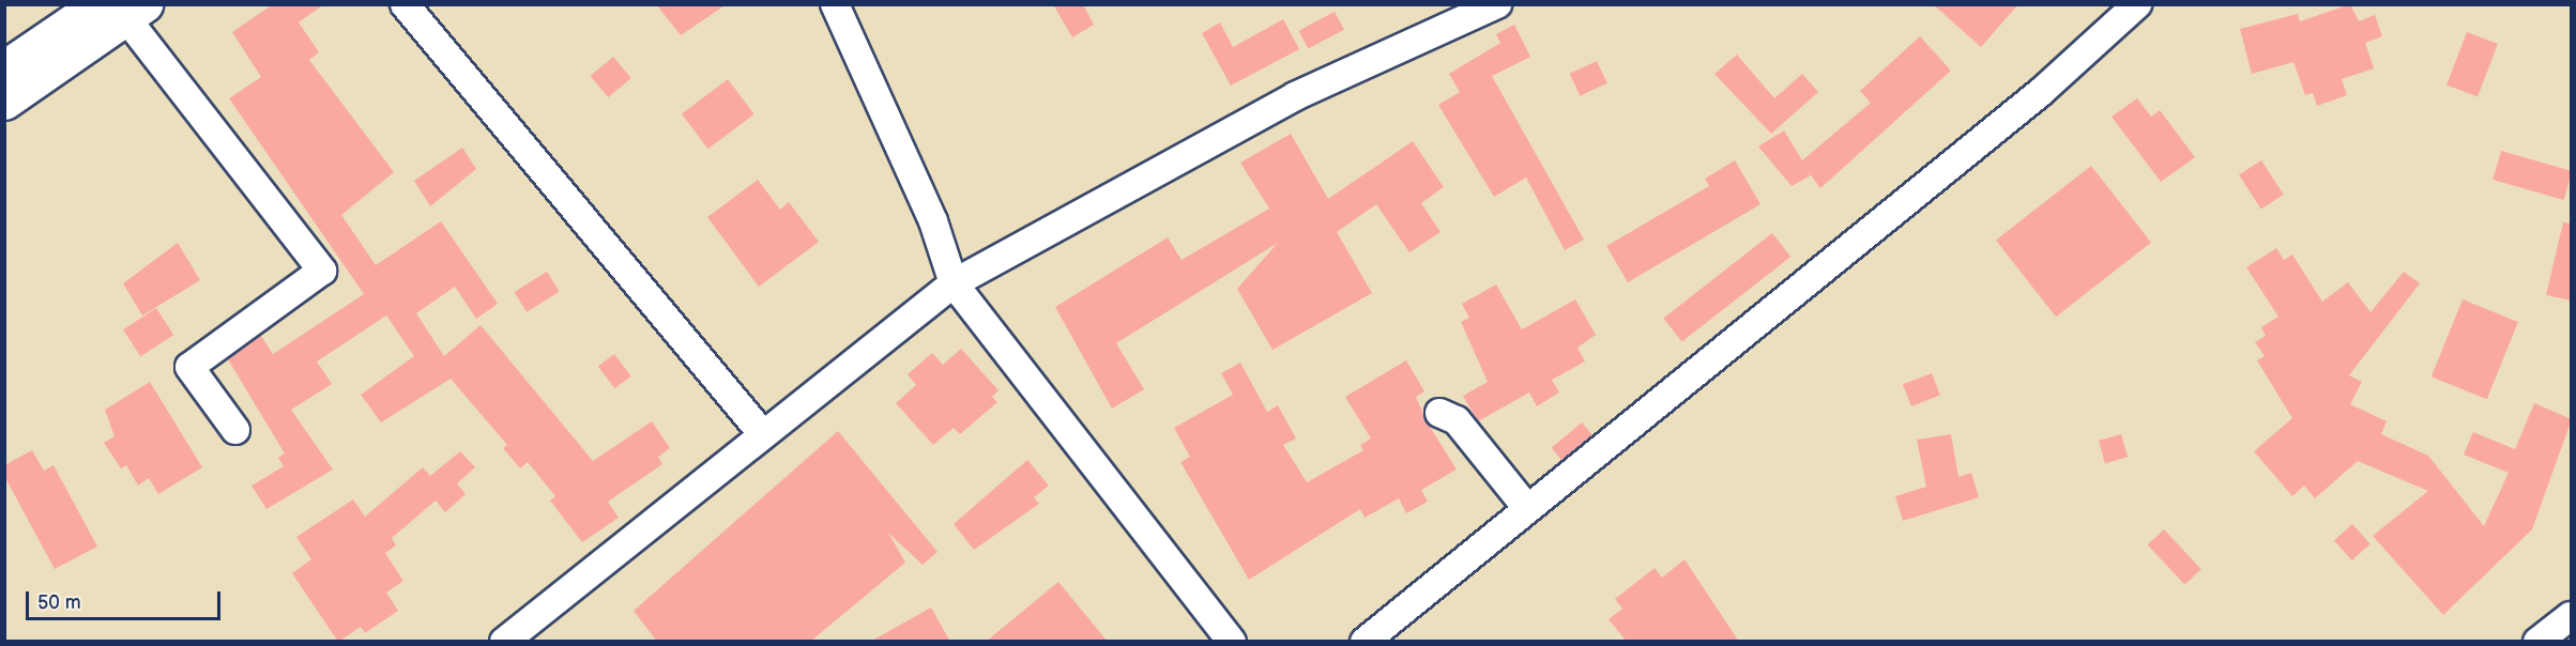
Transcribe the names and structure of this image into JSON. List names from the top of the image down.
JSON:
{
  "scale_bar": "50 m"
}
